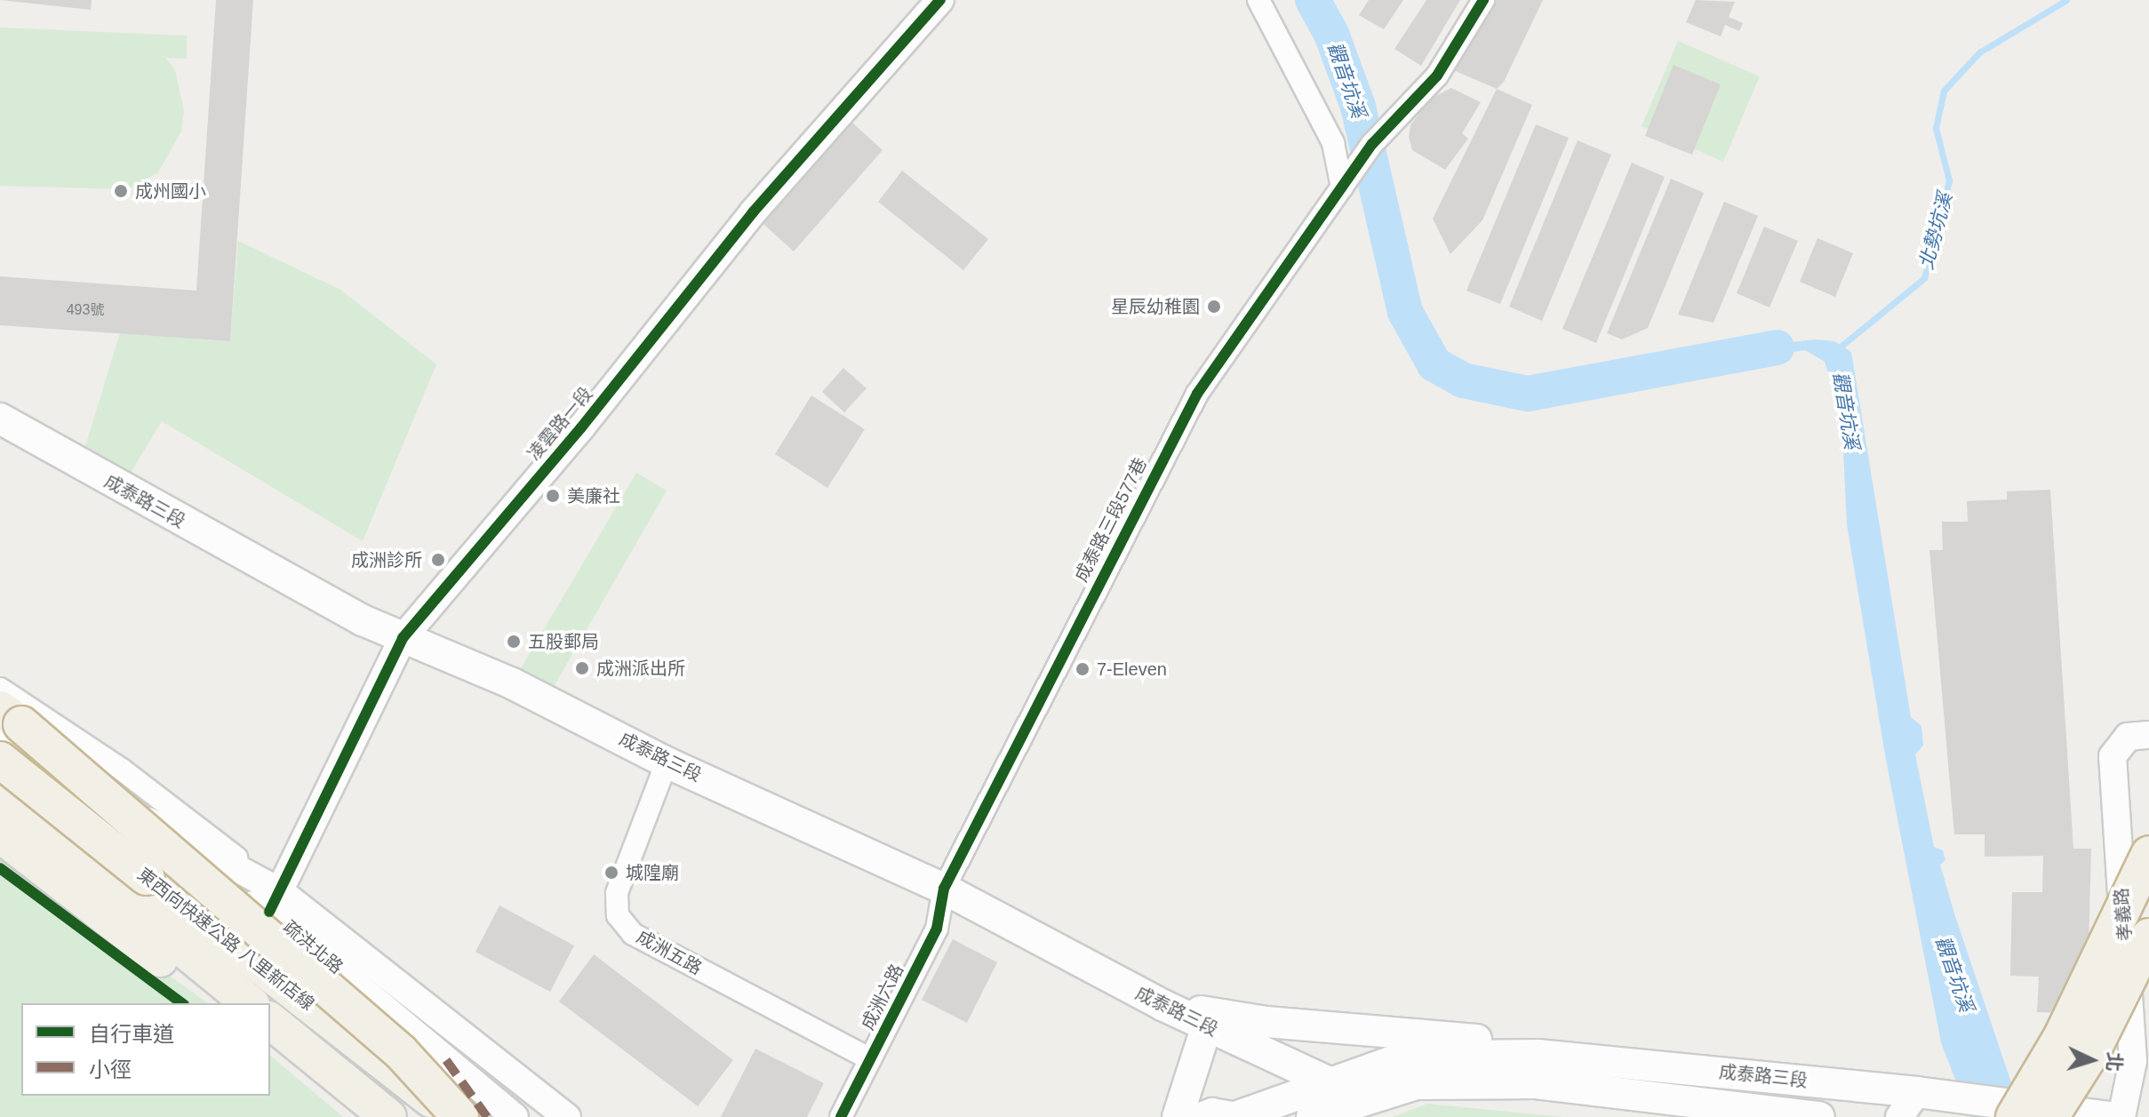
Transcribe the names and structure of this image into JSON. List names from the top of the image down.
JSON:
{
  "streets": {
    "highway": ["東西向快速公路 八里新店線"],
    "main road": ["成泰路三段"],
    "street": [
      "凌雲路一段",
      "成泰路三段577巷",
      "孝義路",
      "疏洪北路",
      "成洲五路",
      "成洲六路"
    ]
  },
  "crossings": [
    ["凌雲路一段", "成泰路三段"],
    ["凌雲路一段", "疏洪北路"],
    ["成泰路三段", "成泰路三段577巷"],
    ["成泰路三段", "成洲五路"],
    ["成泰路三段", "成洲六路"],
    ["成泰路三段577巷", "成洲六路"],
    ["東西向快速公路 八里新店線", "疏洪北路"],
    ["成洲五路", "成洲六路"]
  ],
  "water": ["觀音坑溪", "北勢坑溪"],
  "places": [
    "成州國小",
    "星辰幼稚園",
    "美廉社",
    "成洲診所",
    "五股郵局",
    "成洲派出所",
    "7-Eleven",
    "城隍廟"
  ],
  "house_numbers": ["493號"],
  "legend": ["自行車道", "小徑"],
  "north": "right"
}
